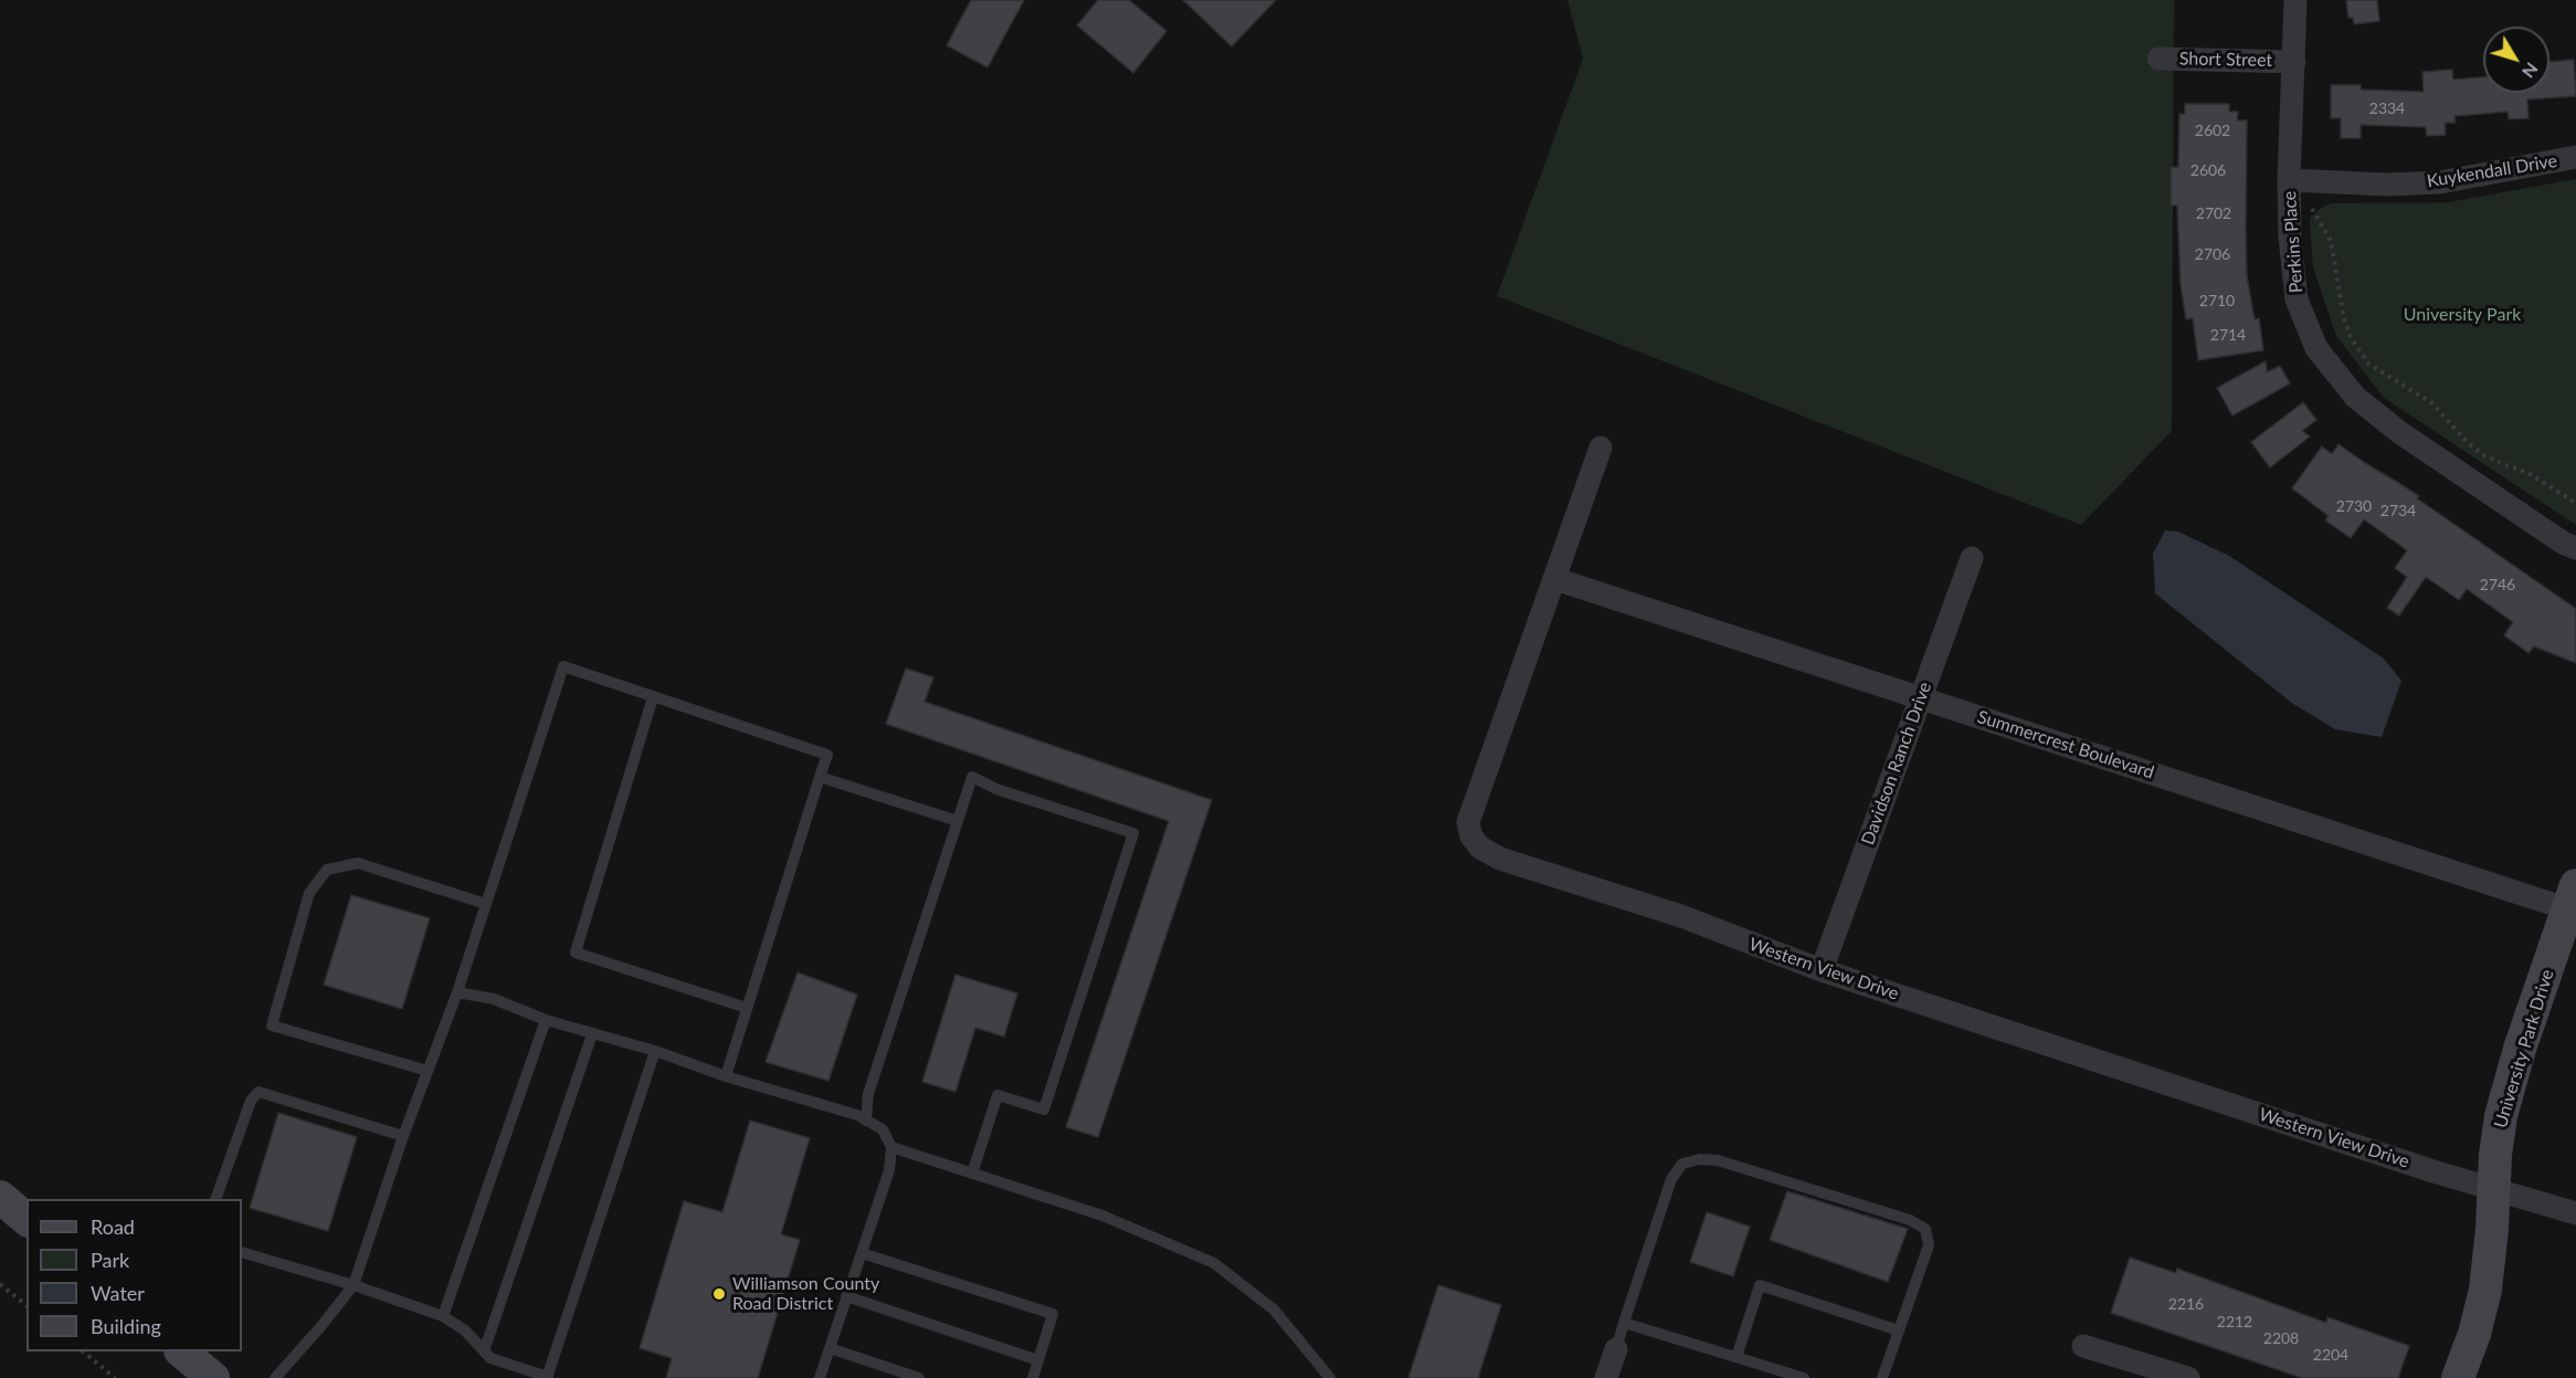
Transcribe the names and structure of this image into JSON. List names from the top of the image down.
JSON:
{
  "streets": {
    "street": [
      "Short Street",
      "Kuykendall Drive",
      "Perkins Place",
      "Summercrest Boulevard",
      "Davidson Ranch Drive",
      "Western View Drive",
      "University Park Drive"
    ]
  },
  "crossings": [
    ["Short Street", "Perkins Place"],
    ["Kuykendall Drive", "Perkins Place"],
    ["Summercrest Boulevard", "Davidson Ranch Drive"],
    ["Summercrest Boulevard", "Western View Drive"],
    ["Summercrest Boulevard", "University Park Drive"],
    ["Davidson Ranch Drive", "Western View Drive"],
    ["Western View Drive", "University Park Drive"]
  ],
  "parks": ["University Park"],
  "places": ["Williamson County Road District"],
  "house_numbers": [
    "2334",
    "2602",
    "2606",
    "2702",
    "2706",
    "2710",
    "2714",
    "2730",
    "2734",
    "2746",
    "2216",
    "2212",
    "2208",
    "2204"
  ],
  "legend": [
    "Road",
    "Park",
    "Water",
    "Building"
  ],
  "north": "bottom right"
}
